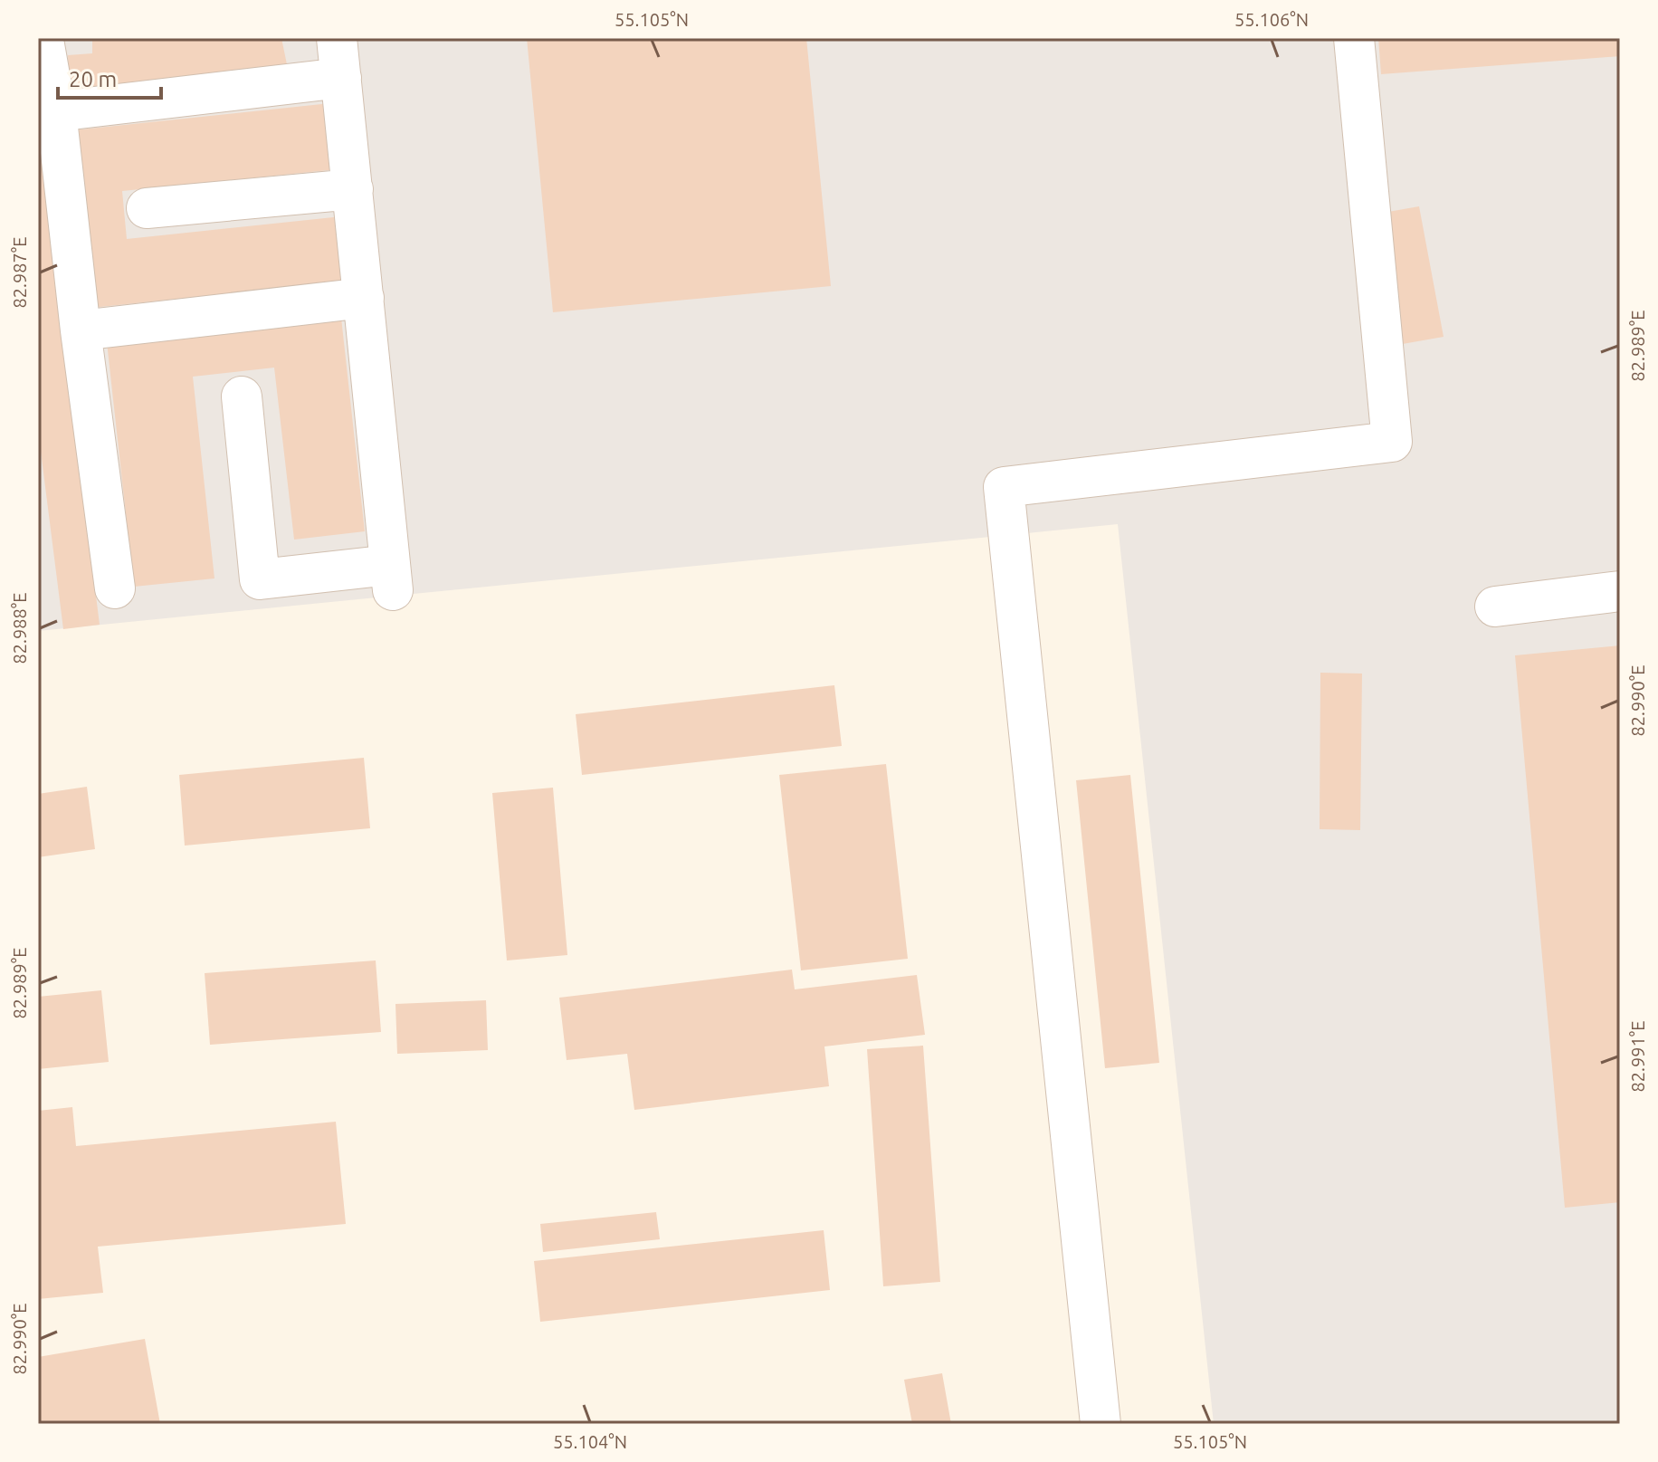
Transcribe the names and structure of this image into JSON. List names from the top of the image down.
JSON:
{
  "scale_bar": "20 m",
  "coordinates": [
    "55.105°N",
    "55.106°N",
    "82.987°E",
    "82.989°E",
    "82.988°E",
    "82.990°E",
    "82.991°E",
    "55.104°N"
  ]
}
